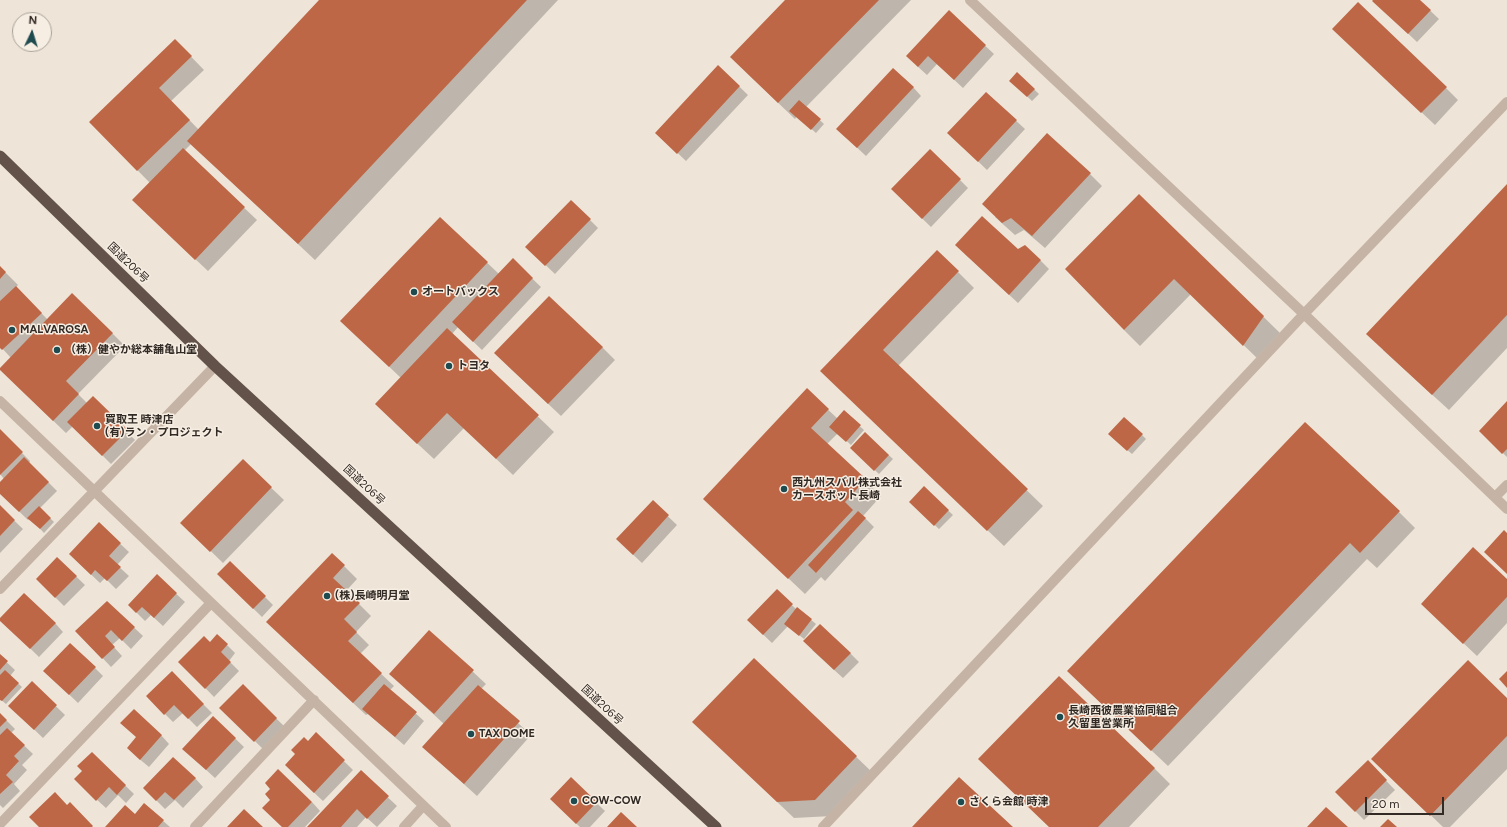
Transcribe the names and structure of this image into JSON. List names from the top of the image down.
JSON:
{
  "streets": {
    "highway": ["国道206号"]
  },
  "places": [
    "オートバックス",
    "MALVAROSA",
    "（株）健やか総本舗亀山堂",
    "トヨタ",
    "買取王 時津店 (有)ラン・プロジェクト",
    "西九州スバル株式会社 カースポット長崎",
    "(株)長崎明月堂",
    "長崎西彼農業協同組合 久留里営業所",
    "TAX DOME",
    "COW-COW",
    "さくら会館 時津"
  ],
  "scale_bar": "20 m",
  "north": "top"
}
